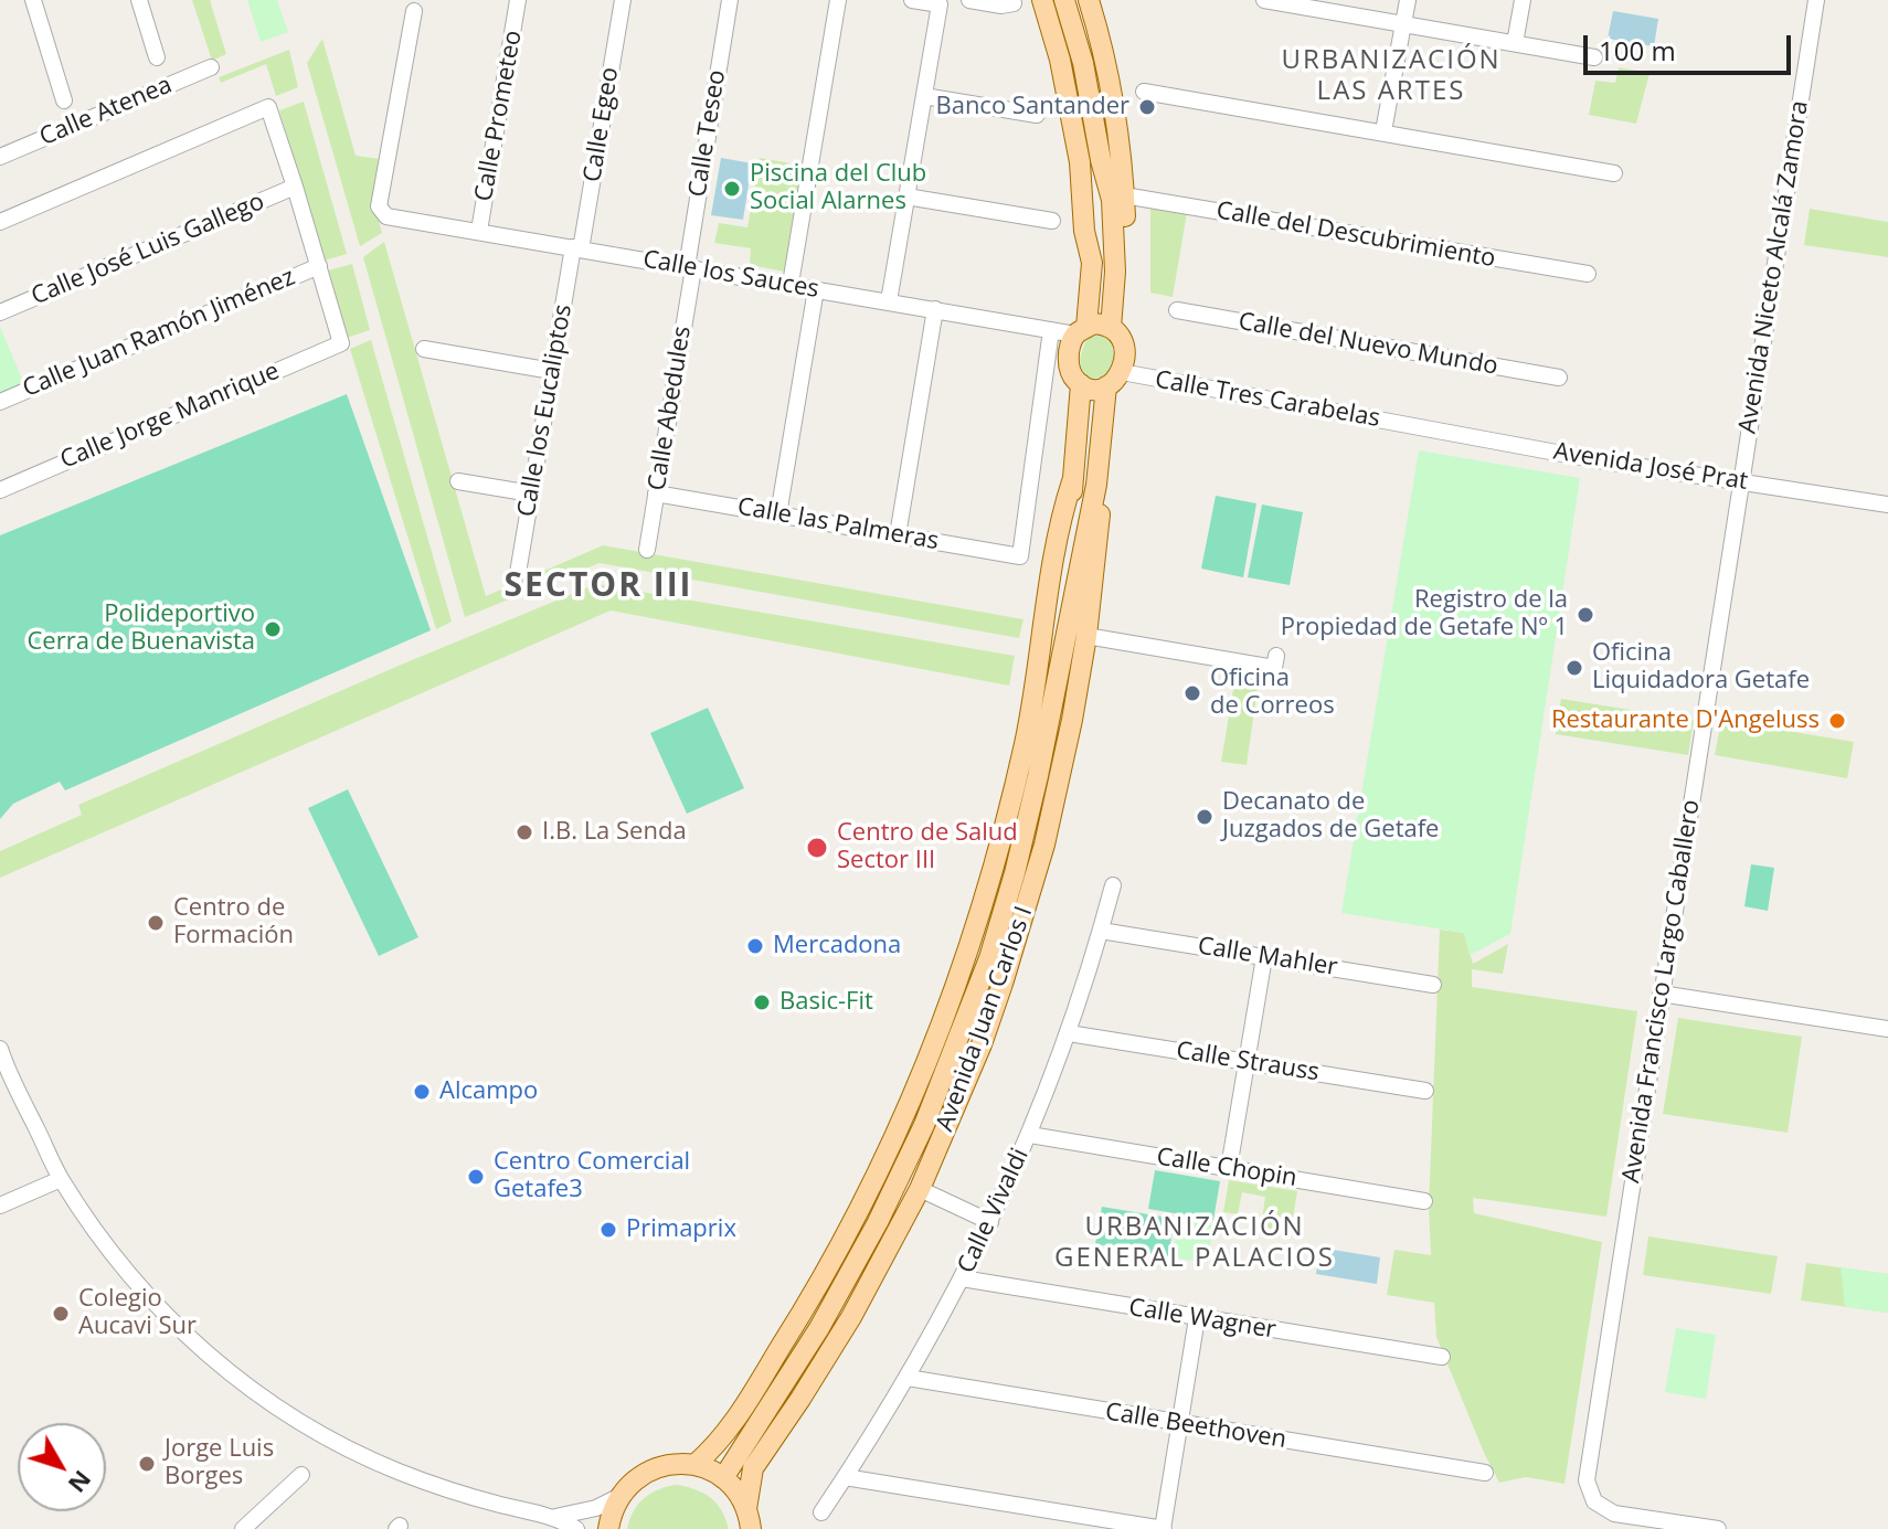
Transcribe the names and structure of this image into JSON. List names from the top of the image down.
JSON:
{
  "streets": {
    "main road": ["Avenida Juan Carlos I"],
    "street": [
      "Calle Atenea",
      "Calle Prometeo",
      "Calle Egeo",
      "Calle Teseo",
      "Calle del Descubrimiento",
      "Calle José Luis Gallego",
      "Avenida Niceto Alcalá Zamora",
      "Calle los Sauces",
      "Calle Juan Ramón Jiménez",
      "Calle del Nuevo Mundo",
      "Calle Tres Carabelas",
      "Calle Abedules",
      "Calle los Eucaliptos",
      "Calle Jorge Manrique",
      "Avenida José Prat",
      "Calle las Palmeras",
      "Calle Mahler",
      "Avenida Francisco Largo Caballero",
      "Calle Strauss",
      "Calle Chopin",
      "Calle Vivaldi",
      "Calle Wagner",
      "Calle Beethoven"
    ]
  },
  "crossings": [
    ["Calle Prometeo", "Calle los Sauces"],
    ["Calle Egeo", "Calle los Sauces"],
    ["Calle Egeo", "Calle los Eucaliptos"],
    ["Calle Teseo", "Calle los Sauces"],
    ["Calle Teseo", "Calle Abedules"],
    ["Avenida Niceto Alcalá Zamora", "Avenida José Prat"],
    ["Avenida Niceto Alcalá Zamora", "Avenida Francisco Largo Caballero"],
    ["Calle los Sauces", "Calle Tres Carabelas"],
    ["Calle los Sauces", "Calle Abedules"],
    ["Calle los Sauces", "Calle los Eucaliptos"],
    ["Calle los Sauces", "Calle las Palmeras"],
    ["Calle los Sauces", "Avenida Juan Carlos I"],
    ["Calle Juan Ramón Jiménez", "Calle Jorge Manrique"],
    ["Calle Tres Carabelas", "Avenida José Prat"],
    ["Calle Tres Carabelas", "Avenida Juan Carlos I"],
    ["Calle Abedules", "Calle las Palmeras"],
    ["Avenida José Prat", "Avenida Francisco Largo Caballero"],
    ["Calle Mahler", "Calle Vivaldi"],
    ["Calle Strauss", "Calle Vivaldi"],
    ["Calle Chopin", "Calle Vivaldi"],
    ["Calle Vivaldi", "Calle Wagner"],
    ["Calle Vivaldi", "Calle Beethoven"]
  ],
  "districts": ["URBANIZACIÓN LAS ARTES", "SECTOR III", "URBANIZACIÓN GENERAL PALACIOS"],
  "places": [
    "Banco Santander",
    "Piscina del Club Social Alarnes",
    "Registro de la Propiedad de Getafe Nº 1",
    "Polideportivo Cerra de Buenavista",
    "Oficina Liquidadora Getafe",
    "Oficina de Correos",
    "Restaurante D'Angeluss",
    "Decanato de Juzgados de Getafe",
    "I.B. La Senda",
    "Centro de Salud Sector III",
    "Centro de Formación",
    "Mercadona",
    "Basic-Fit",
    "Alcampo",
    "Centro Comercial Getafe3",
    "Primaprix",
    "Colegio Aucavi Sur",
    "Jorge Luis Borges"
  ],
  "scale_bar": "100 m",
  "north": "bottom right"
}
